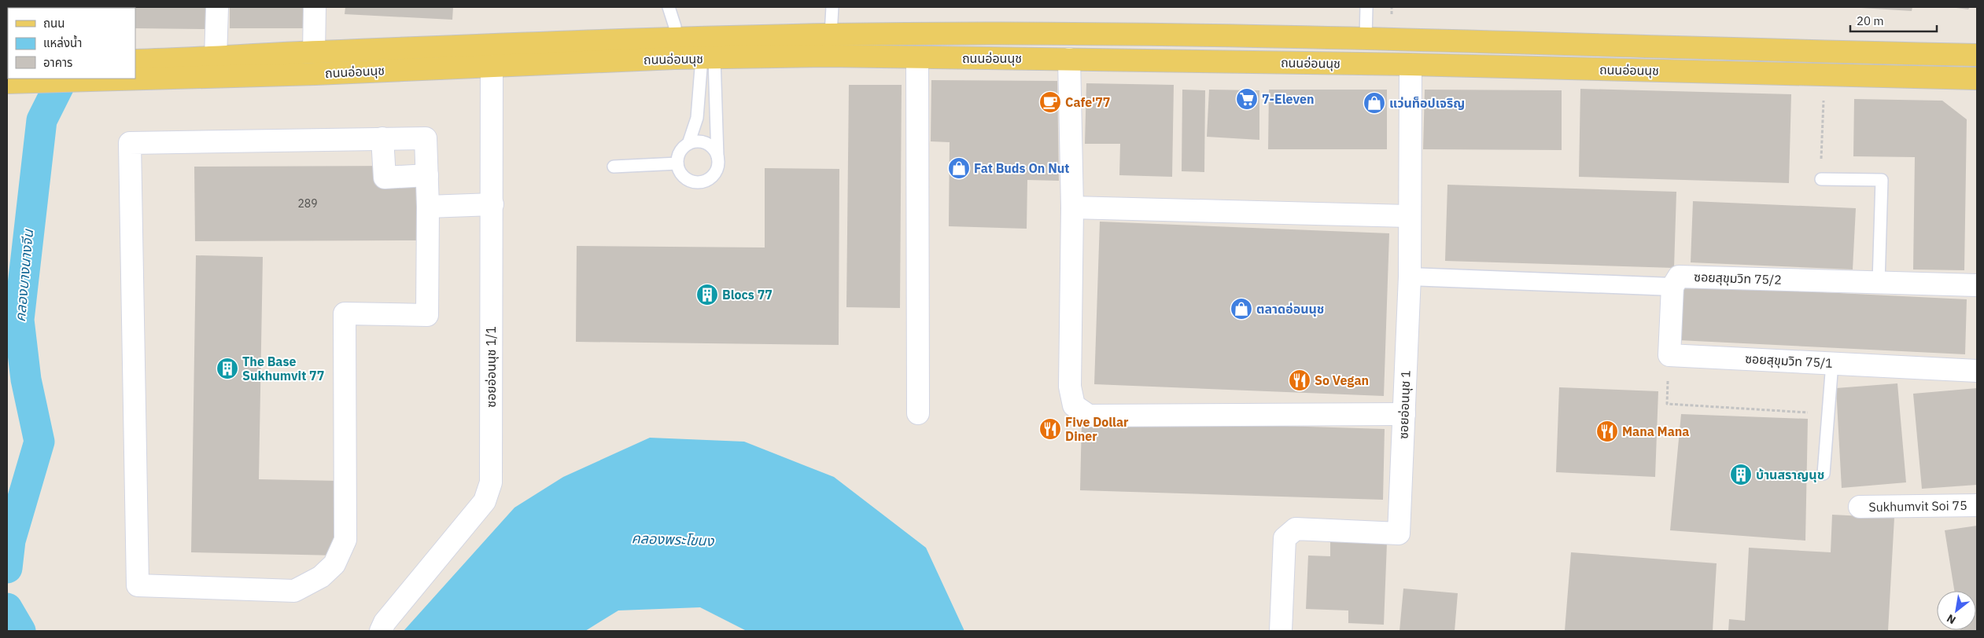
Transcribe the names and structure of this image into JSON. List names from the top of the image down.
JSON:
{
  "streets": {
    "main road": ["ถนนอ่อนนุช"],
    "street": [
      "ซอยสุขุมวิท 75/2",
      "ซอยสุขุมวิท 75/1",
      "ซอยอ่อนนุช 1/1",
      "ซอยอ่อนนุช 1",
      "Sukhumvit Soi 75"
    ]
  },
  "crossings": [
    ["ถนนอ่อนนุช", "ซอยอ่อนนุช 1/1"],
    ["ถนนอ่อนนุช", "ซอยอ่อนนุช 1"]
  ],
  "water": ["คลองบางนางจีน", "คลองพระโขนง"],
  "places": {
    "supermarket": ["7-Eleven"],
    "cafe": ["Cafe'77"],
    "shop": ["แว่นท็อปเจริญ", "Fat Buds On Nut", "ตลาดอ่อนนุช"],
    "building": ["Blocs 77", "The Base Sukhumvit 77", "บ้านสราญนุช"],
    "restaurant": ["So Vegan", "Five Dollar Diner", "Mana Mana"]
  },
  "house_numbers": ["289"],
  "legend": ["ถนน", "แหล่งน้ำ", "อาคาร"],
  "scale_bar": "20 m",
  "north": "bottom left"
}
